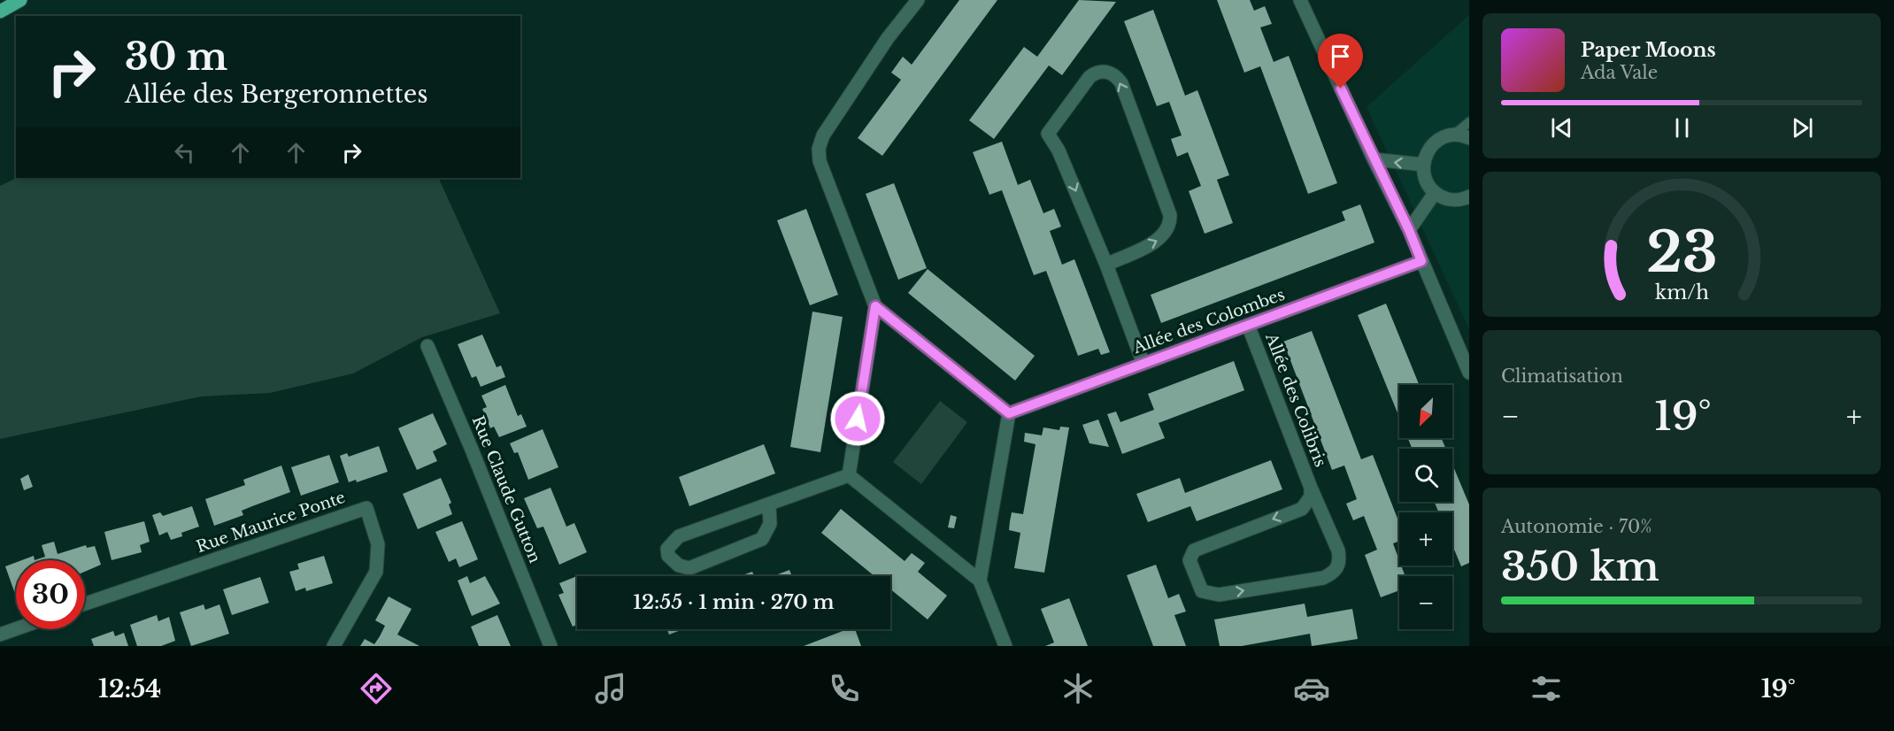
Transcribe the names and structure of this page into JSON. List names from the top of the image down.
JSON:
{
  "streets": {
    "street": [
      "Allée des Colombes",
      "Allée des Colibris",
      "Rue Claude Gutton",
      "Rue Maurice Ponte"
    ]
  },
  "crossings": [
    ["Allée des Colombes", "Allée des Colibris"]
  ],
  "north": "bottom left",
  "page": {
    "turn": ["30 m", "Allée des Bergeronnettes"],
    "song": ["Paper Moons", "Ada Vale"],
    "tile": [
      "Climatisation",
      ["Autonomie · 70%", "350 km"]
    ],
    "map_buttons": ["+", "−"],
    "heat": ["−", "19°", "+"],
    "limit": "30",
    "trip": "12:55 · 1 min · 270 m",
    "tabs": ["12:54", "19°"],
    "gauge": ["23", "km/h"]
  }
}
